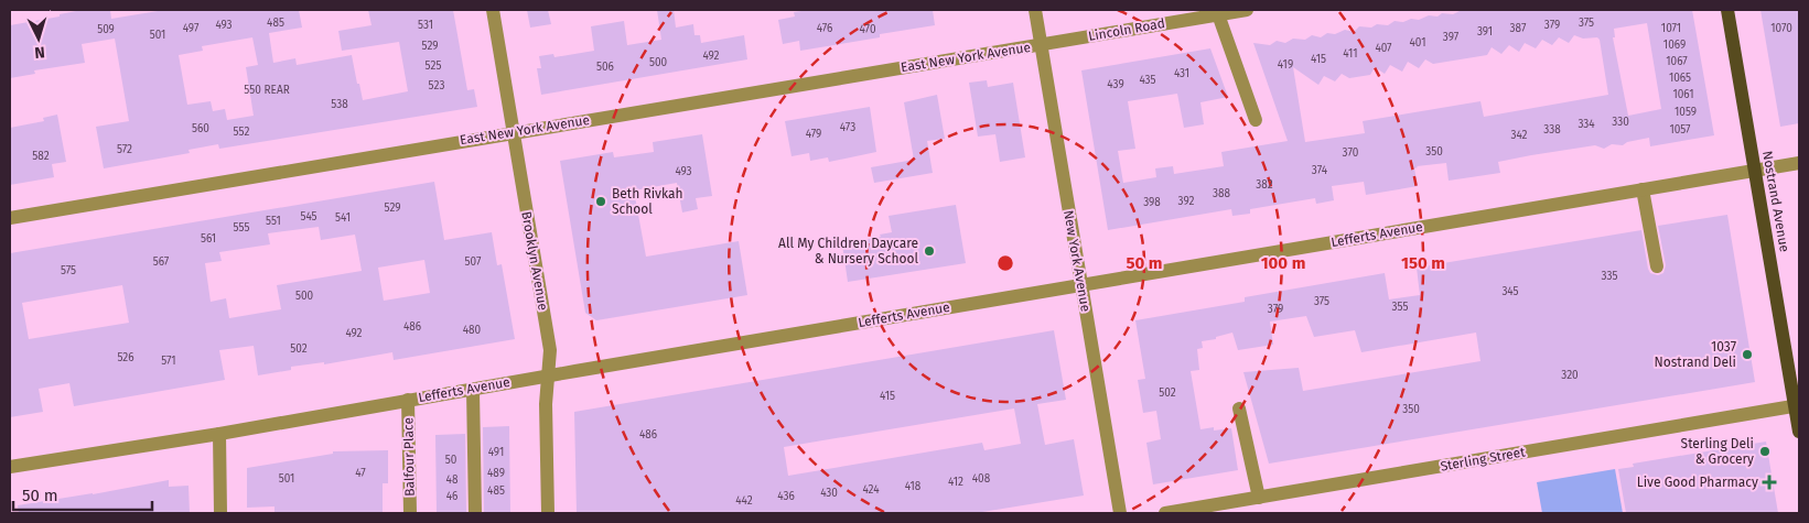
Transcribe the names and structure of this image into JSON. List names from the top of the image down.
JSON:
{
  "streets": {
    "main road": ["Nostrand Avenue"],
    "street": [
      "Lincoln Road",
      "East New York Avenue",
      "Lefferts Avenue",
      "Brooklyn Avenue",
      "New York Avenue",
      "Balfour Place",
      "Sterling Street"
    ]
  },
  "crossings": [
    ["Lincoln Road", "East New York Avenue"],
    ["Lincoln Road", "New York Avenue"],
    ["East New York Avenue", "Brooklyn Avenue"],
    ["East New York Avenue", "New York Avenue"],
    ["Nostrand Avenue", "Lefferts Avenue"],
    ["Nostrand Avenue", "Sterling Street"],
    ["Lefferts Avenue", "Brooklyn Avenue"],
    ["Lefferts Avenue", "New York Avenue"],
    ["Lefferts Avenue", "Balfour Place"]
  ],
  "places": {
    "other": [
      "Beth Rivkah School",
      "All My Children Daycare & Nursery School",
      "1037 Nostrand Deli",
      "Sterling Deli & Grocery"
    ],
    "health": ["Live Good Pharmacy"]
  },
  "house_numbers": [
    "485",
    "375",
    "493",
    "531",
    "379",
    "497",
    "476",
    "387",
    "1071",
    "1070",
    "509",
    "470",
    "391",
    "501",
    "397",
    "401",
    "1069",
    "529",
    "407",
    "411",
    "492",
    "415",
    "1067",
    "500",
    "419",
    "525",
    "506",
    "431",
    "1065",
    "435",
    "439",
    "523",
    "550 REAR",
    "1061",
    "538",
    "1059",
    "330",
    "334",
    "473",
    "560",
    "338",
    "1057",
    "552",
    "479",
    "342",
    "572",
    "350",
    "370",
    "582",
    "374",
    "493",
    "382",
    "388",
    "392",
    "398",
    "529",
    "545",
    "541",
    "551",
    "555",
    "561",
    "567",
    "507",
    "575",
    "335",
    "345",
    "500",
    "375",
    "355",
    "379",
    "486",
    "480",
    "492",
    "502",
    "526",
    "571",
    "320",
    "502",
    "415",
    "350",
    "486",
    "491",
    "50",
    "47",
    "489",
    "501",
    "408",
    "48",
    "412",
    "418",
    "424",
    "485",
    "430",
    "46",
    "436",
    "442"
  ],
  "scale_bar": "50 m",
  "north": "bottom",
  "rings": ["50 m", "100 m", "150 m"]
}
